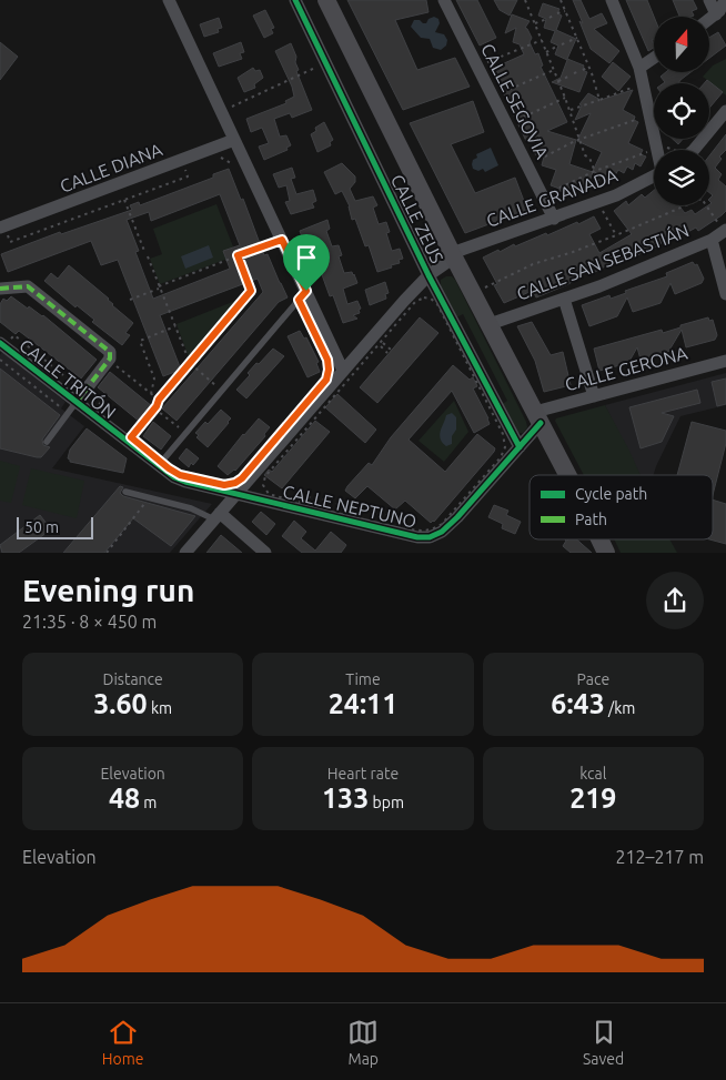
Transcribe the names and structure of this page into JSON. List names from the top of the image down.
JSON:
{
  "streets": {
    "street": [
      "CALLE SEGOVIA",
      "CALLE DIANA",
      "CALLE GRANADA",
      "CALLE ZEUS",
      "CALLE SAN SEBASTIÁN",
      "CALLE GERONA",
      "CALLE TRITÓN",
      "CALLE NEPTUNO"
    ]
  },
  "crossings": [
    ["CALLE SEGOVIA", "CALLE GRANADA"],
    ["CALLE GRANADA", "CALLE ZEUS"],
    ["CALLE GRANADA", "CALLE TRITÓN"],
    ["CALLE GRANADA", "CALLE NEPTUNO"],
    ["CALLE ZEUS", "CALLE NEPTUNO"],
    ["CALLE GERONA", "CALLE NEPTUNO"],
    ["CALLE TRITÓN", "CALLE NEPTUNO"]
  ],
  "legend": ["Cycle path", "Path"],
  "scale_bar": "50 m",
  "north": "top",
  "page": {
    "scale": "50 m",
    "heading": ["Evening run", "21:35 · 8 × 450 m"],
    "stats": [
      ["Distance", "3.60 km"],
      ["Time", "24:11"],
      ["Pace", "6:43 /km"],
      ["Elevation", "48 m"],
      ["Heart rate", "133 bpm"],
      ["kcal", "219"]
    ],
    "chart": ["Elevation", "212–217 m"],
    "tabs": ["Home", "Map", "Saved"]
  }
}
